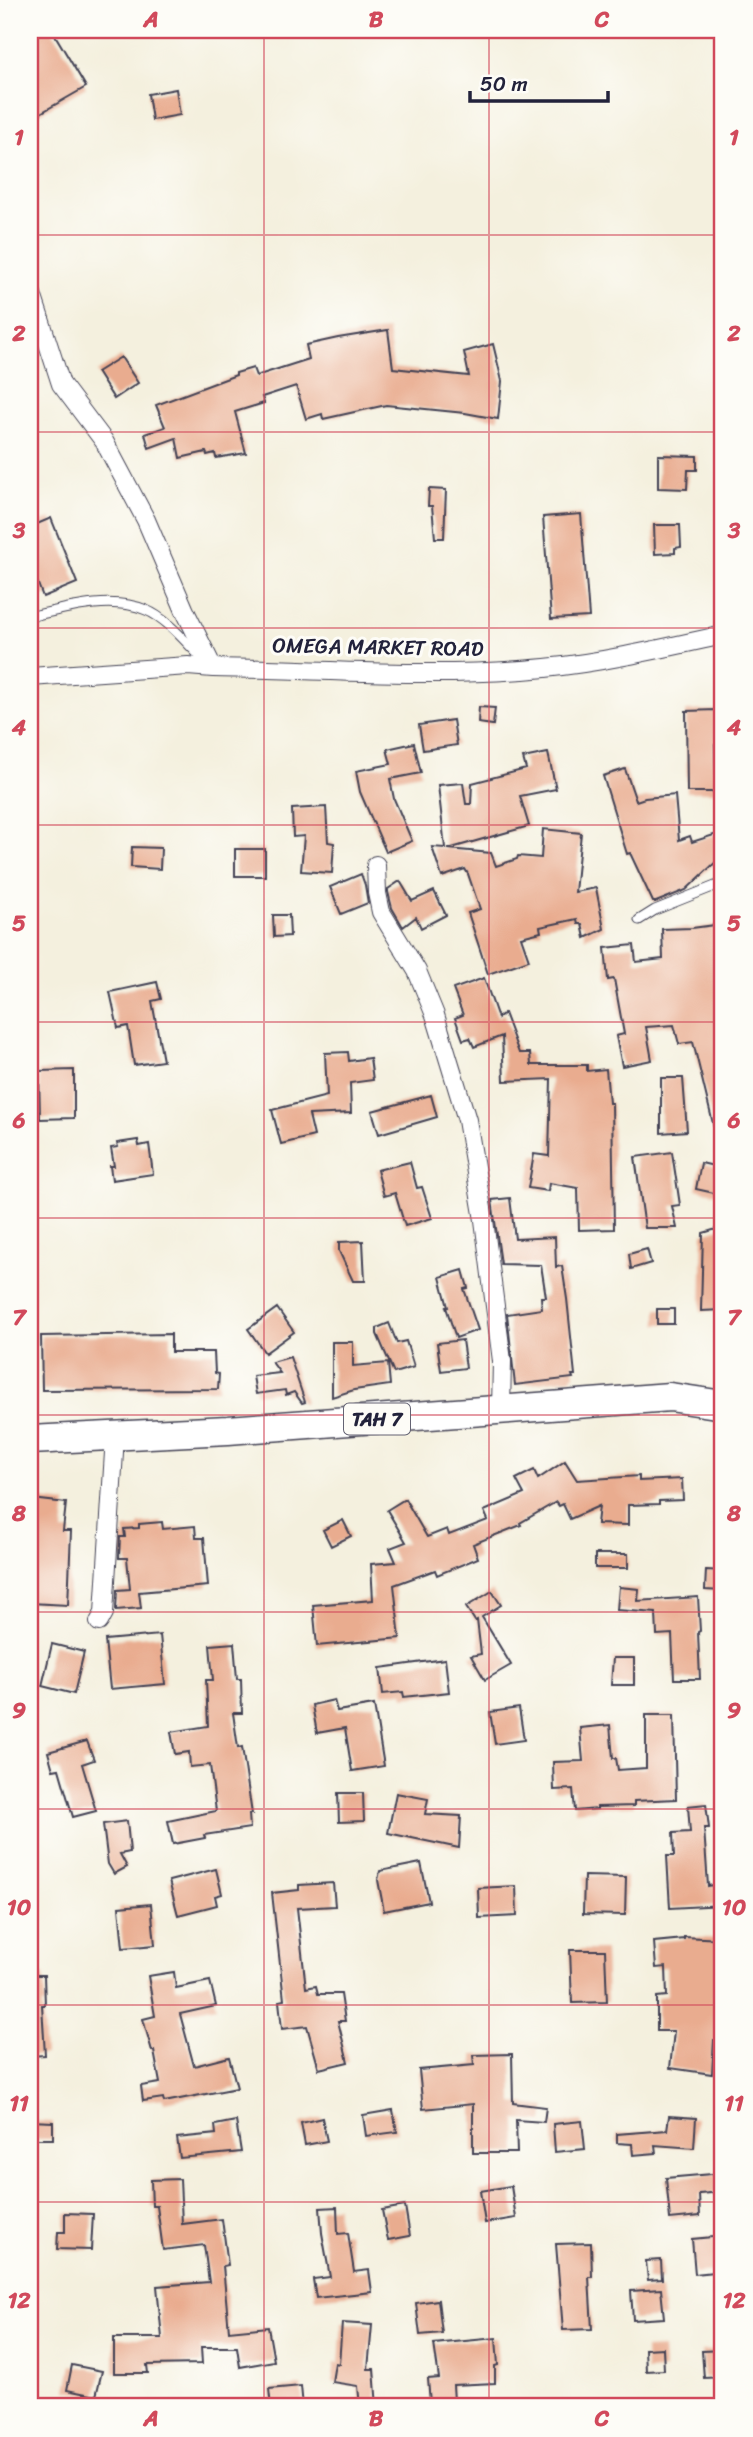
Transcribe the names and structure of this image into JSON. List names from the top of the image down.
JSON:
{
  "streets": {
    "highway": ["TAH 7"],
    "street": ["OMEGA MARKET ROAD"]
  },
  "scale_bar": "50 m",
  "grid": {
    "columns": ["A", "B", "C"],
    "rows": [
      "1",
      "2",
      "3",
      "4",
      "5",
      "6",
      "7",
      "8",
      "9",
      "10",
      "11",
      "12"
    ]
  }
}
